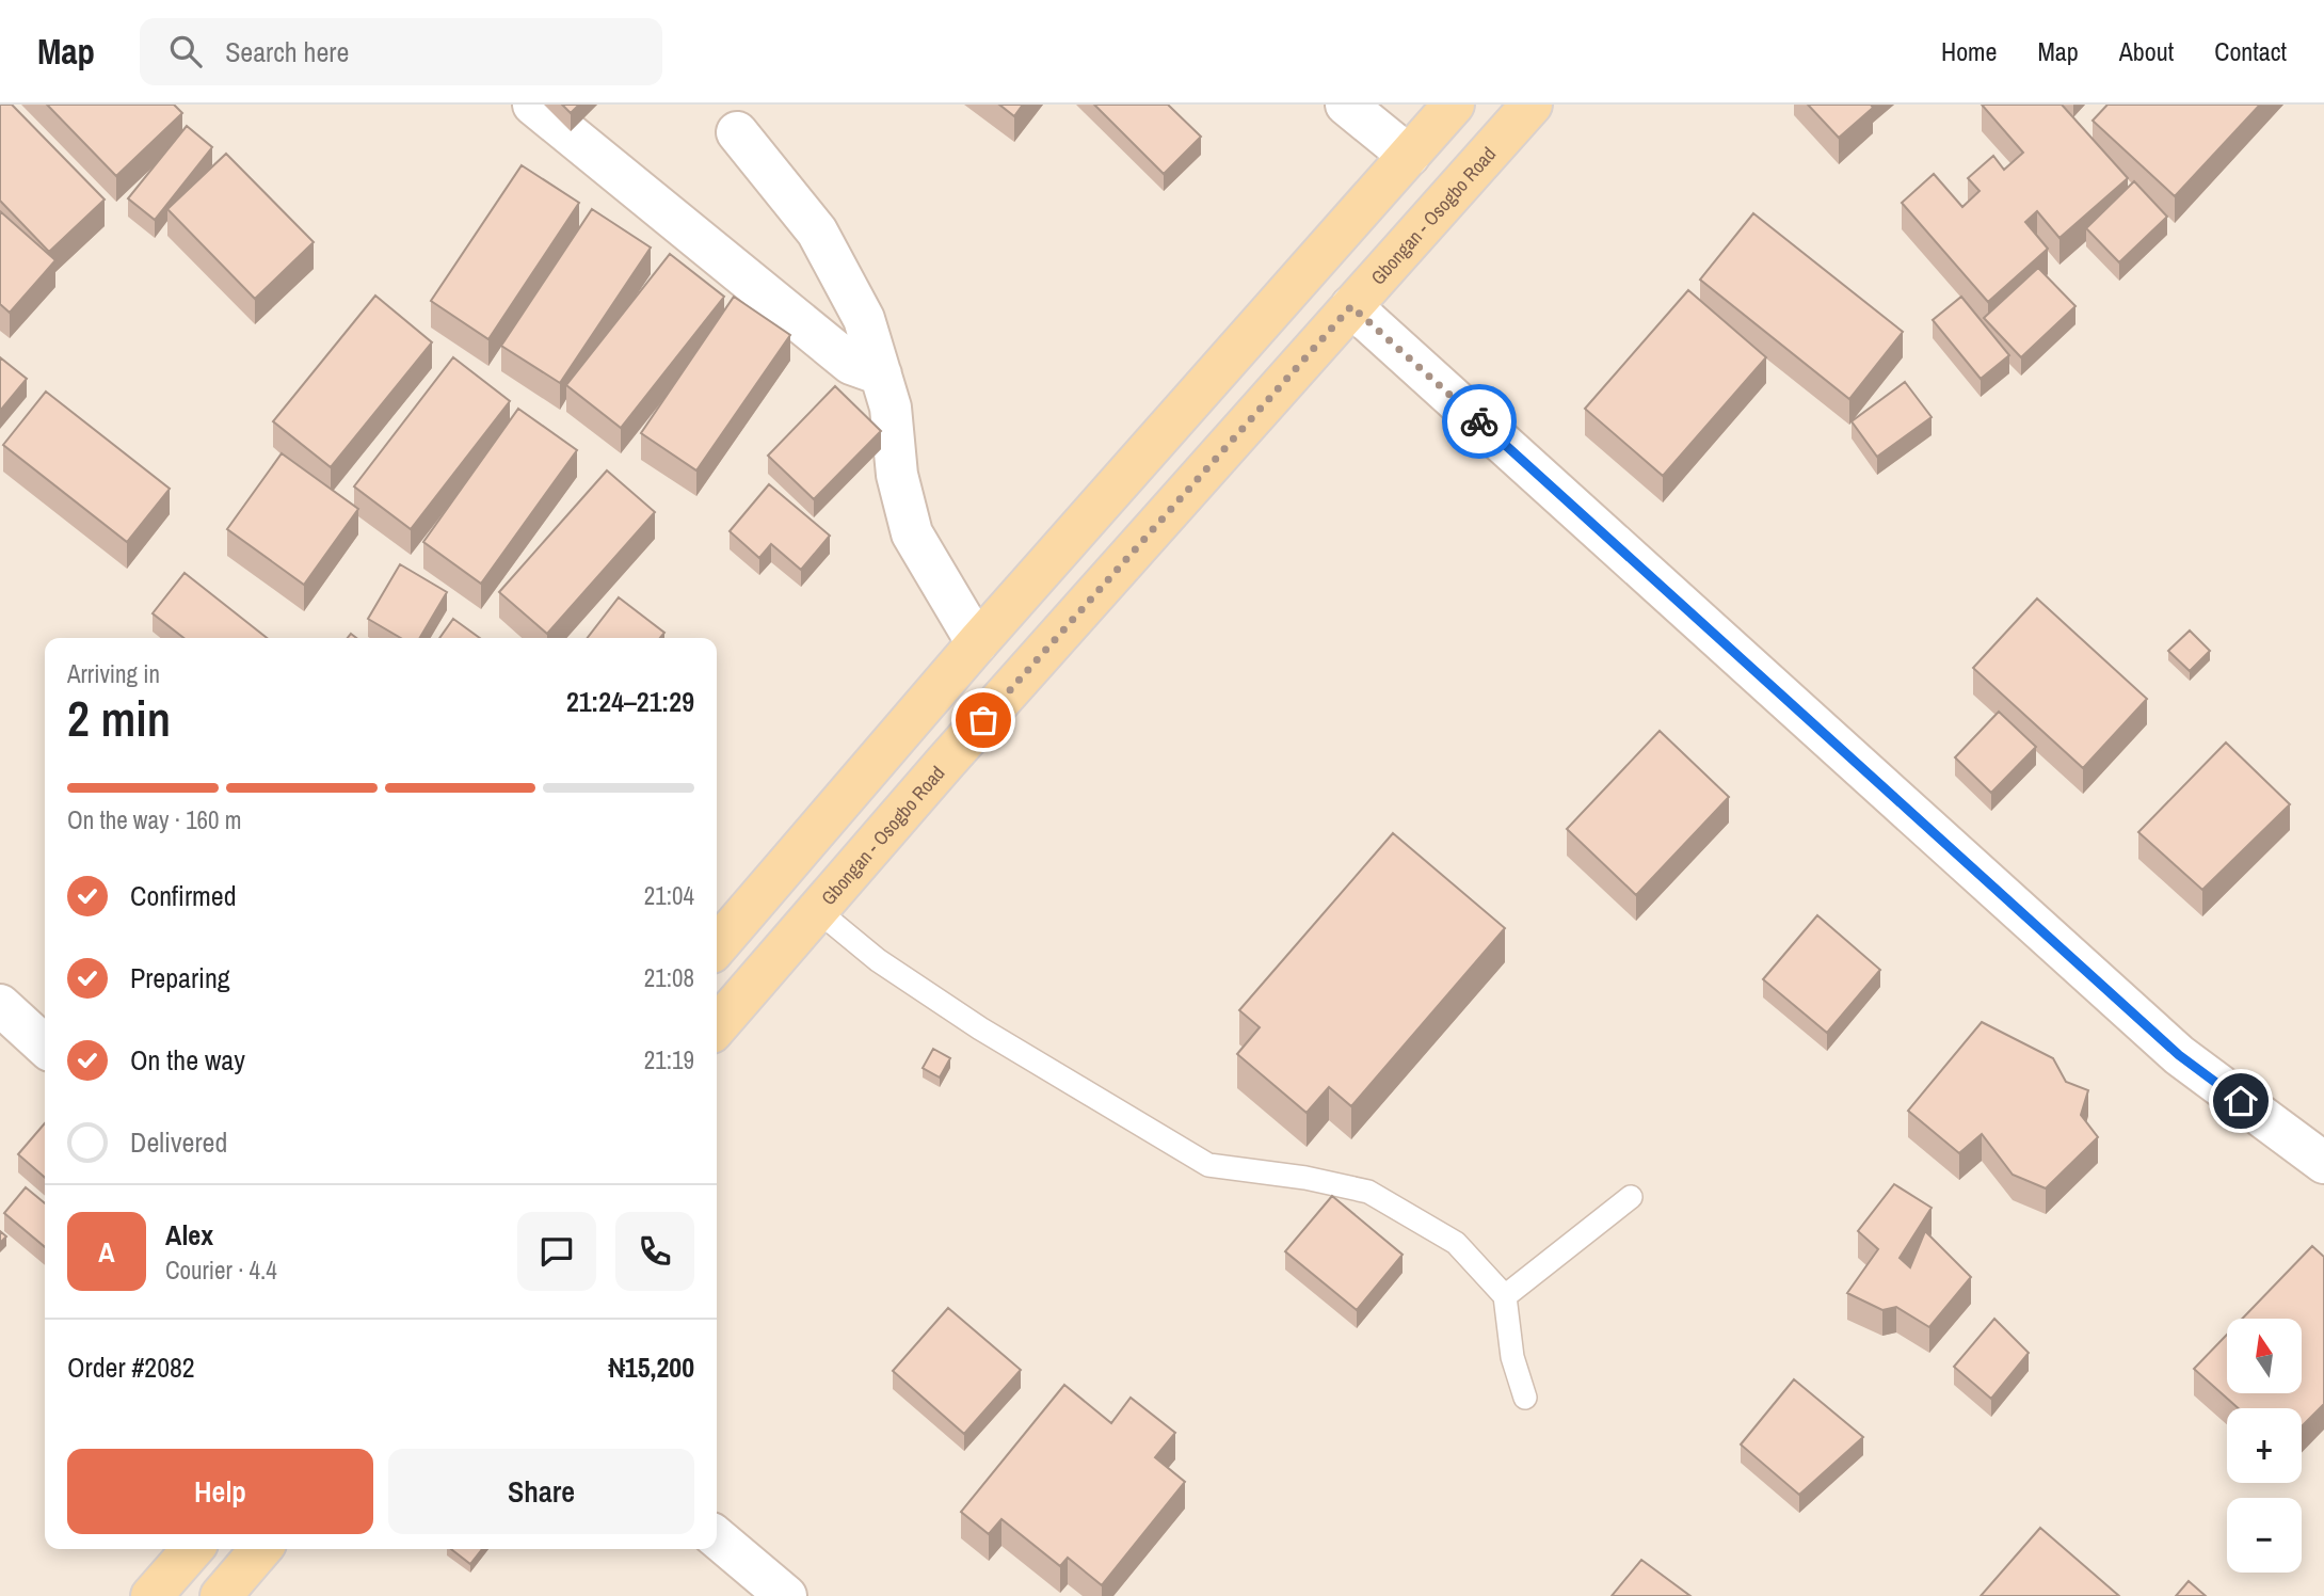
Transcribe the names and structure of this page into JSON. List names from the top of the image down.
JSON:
{
  "streets": {
    "main road": ["Gbongan - Osogbo Road"]
  },
  "north": "top",
  "page": {
    "header": "Map",
    "search": "Search here",
    "nav": [
      "Home",
      "Map",
      "About",
      "Contact"
    ],
    "heading": ["2 min", "Arriving in", "21:24–21:29"],
    "panel": [
      "Alex",
      "Courier · 4.4",
      "Order #2082",
      "₦15,200"
    ],
    "bar": "On the way · 160 m",
    "list": [
      ["Confirmed", "21:04"],
      ["Preparing", "21:08"],
      ["On the way", "21:19"],
      "Delivered"
    ],
    "round": "A",
    "map_buttons": ["+", "−"],
    "buttons": ["Help", "Share"]
  }
}
